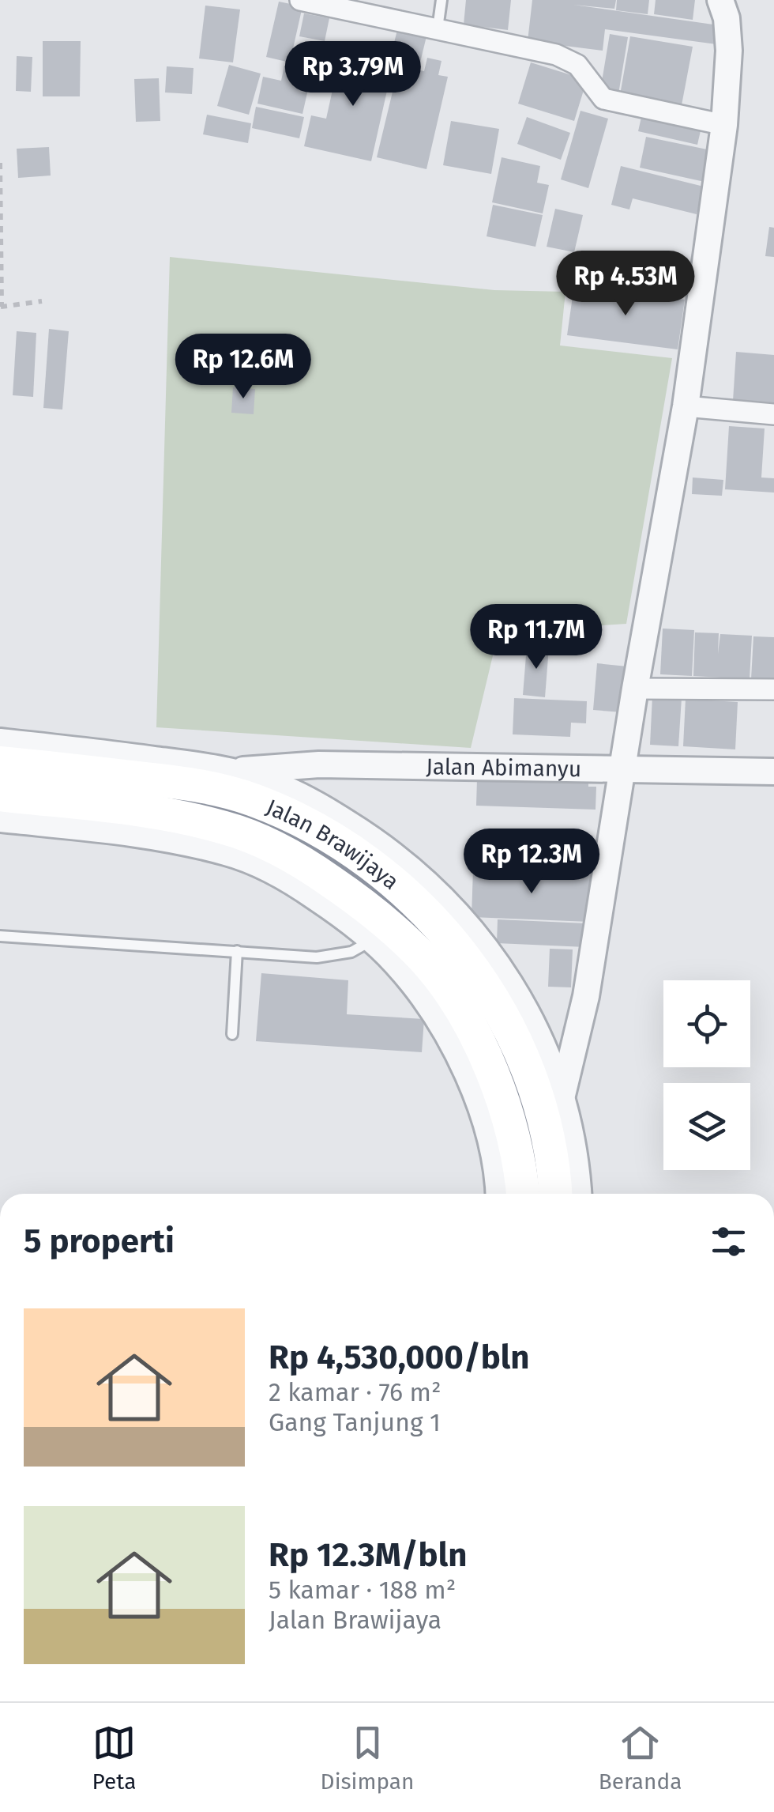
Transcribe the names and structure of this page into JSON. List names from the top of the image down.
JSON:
{
  "streets": {
    "highway": ["Jalan Brawijaya"],
    "street": ["Jalan Abimanyu"]
  },
  "page": {
    "price": [
      "Rp 3.79M",
      "Rp 4.53M",
      "Rp 12.6M",
      "Rp 11.7M",
      "Rp 12.3M"
    ],
    "heading": "5 properti",
    "list": [
      {
        "name": "Rp 4,530,000/bln",
        "note": "2 kamar · 76 m² · Gang Tanjung 1"
      },
      {
        "name": "Rp 12.3M/bln",
        "note": "5 kamar · 188 m² · Jalan Brawijaya"
      }
    ],
    "tabs": ["Peta", "Disimpan", "Beranda"]
  }
}
